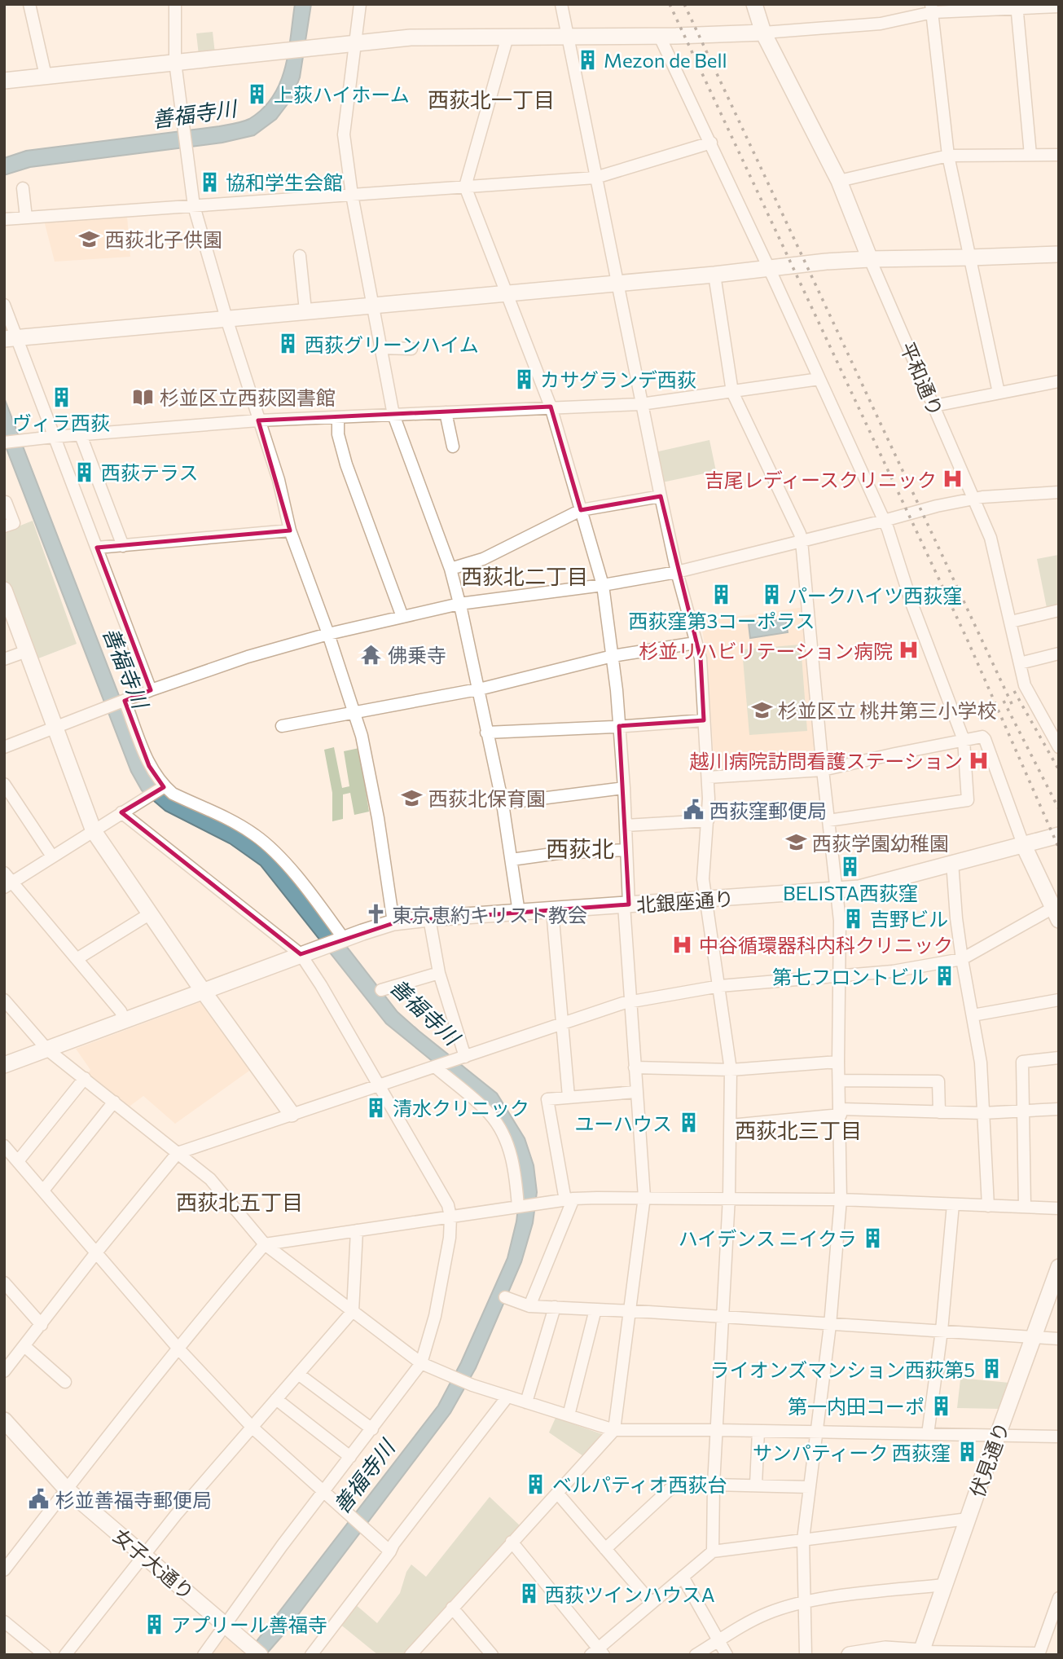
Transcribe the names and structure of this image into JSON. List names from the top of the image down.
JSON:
{
  "streets": {
    "street": [
      "平和通り",
      "北銀座通り",
      "伏見通り",
      "女子大通り"
    ]
  },
  "districts": [
    "西荻北一丁目",
    "西荻北二丁目",
    "西荻北",
    "西荻北三丁目",
    "西荻北五丁目"
  ],
  "water": ["善福寺川"],
  "places": {
    "building": [
      "Mezon de Bell",
      "上荻ハイホーム",
      "協和学生会館",
      "西荻グリーンハイム",
      "カサグランデ西荻",
      "ヴィラ西荻",
      "西荻テラス",
      "西荻窪第3コーポラス",
      "パークハイツ西荻窪",
      "BELISTA西荻窪",
      "吉野ビル",
      "第七フロントビル",
      "清水クリニック",
      "ユーハウス",
      "ハイデンス ニイクラ",
      "ライオンズマンション西荻第5",
      "第一内田コーポ",
      "サンパティーク 西荻窪",
      "ベルパティオ西荻台",
      "西荻ツインハウスA",
      "アプリール善福寺"
    ],
    "school or university": [
      "西荻北子供園",
      "杉並区立 桃井第三小学校",
      "西荻北保育園",
      "西荻学園幼稚園"
    ],
    "library": ["杉並区立西荻図書館"],
    "hospital": [
      "吉尾レディースクリニック",
      "杉並リハビリテーション病院",
      "越川病院訪問看護ステーション",
      "中谷循環器科内科クリニック"
    ],
    "temple": ["佛乗寺"],
    "public building": ["西荻窪郵便局", "杉並善福寺郵便局"],
    "church": ["東京恵約キリスト教会"]
  }
}
